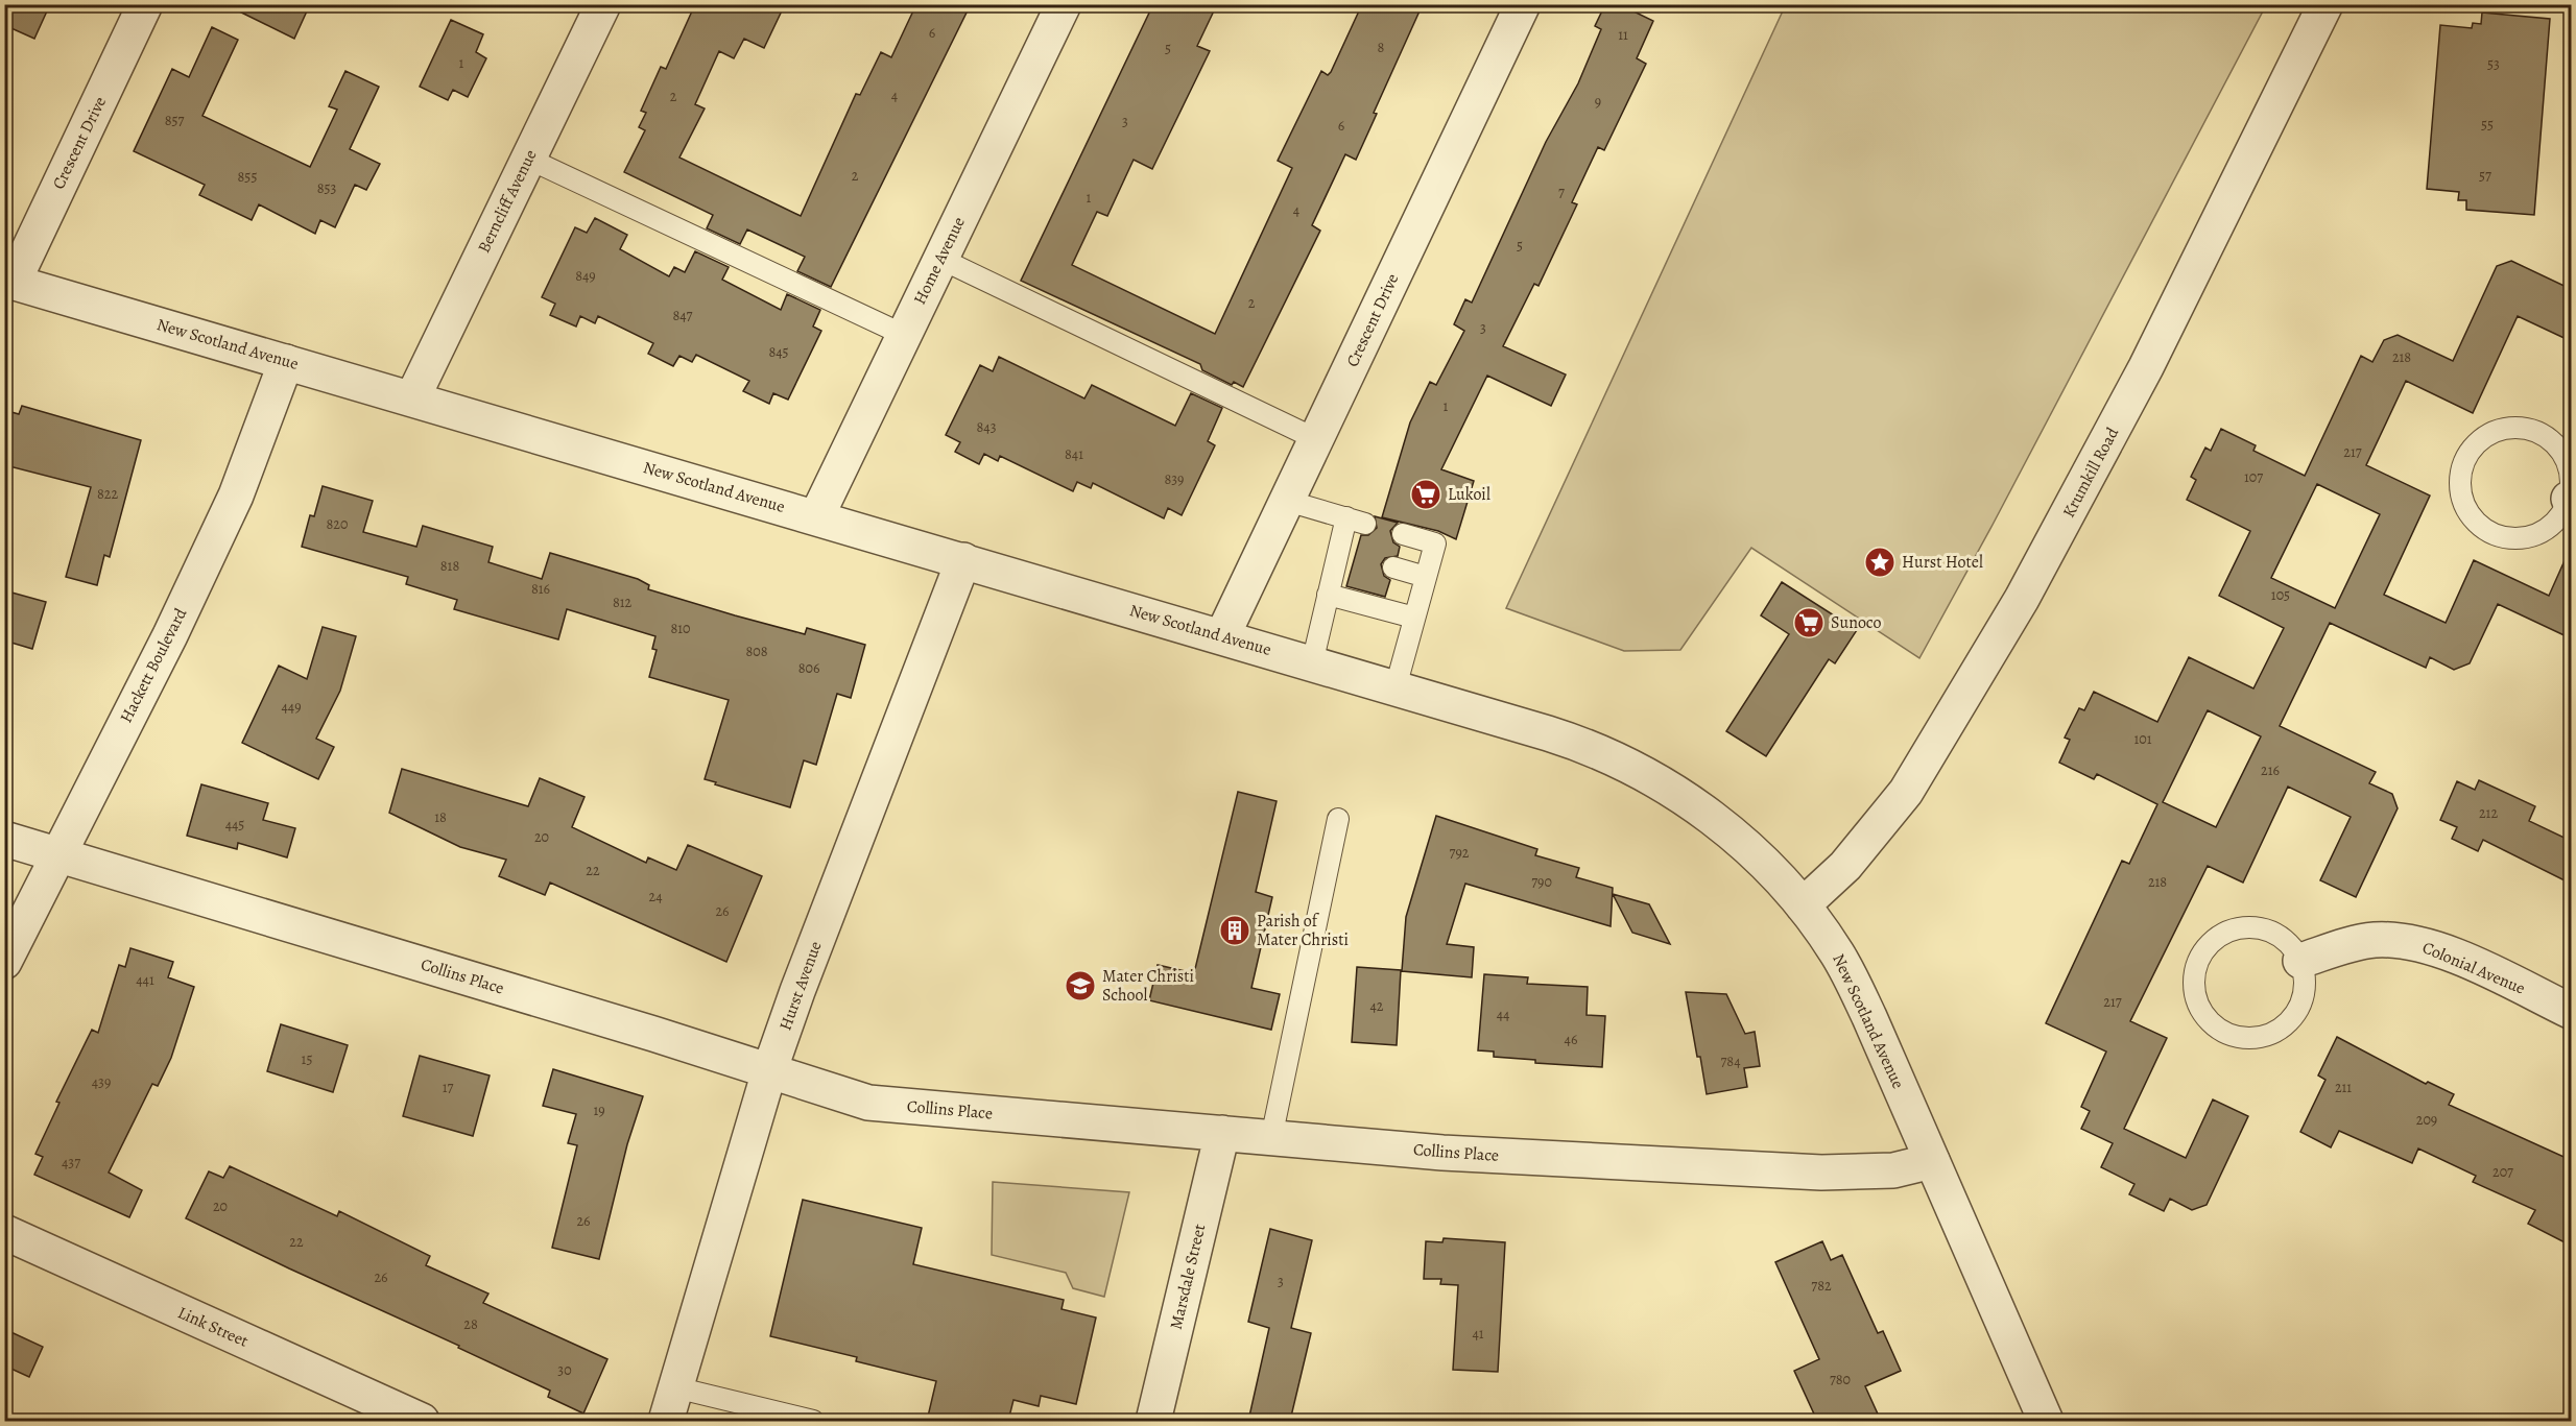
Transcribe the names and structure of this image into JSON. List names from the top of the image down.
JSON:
{
  "streets": {
    "street": [
      "Crescent Drive",
      "Berncliff Avenue",
      "Home Avenue",
      "New Scotland Avenue",
      "Krumkill Road",
      "Hackett Boulevard",
      "Colonial Avenue",
      "Collins Place",
      "Hurst Avenue",
      "Marsdale Street",
      "Link Street"
    ]
  },
  "crossings": [
    ["Crescent Drive", "New Scotland Avenue"],
    ["Berncliff Avenue", "New Scotland Avenue"],
    ["Home Avenue", "New Scotland Avenue"],
    ["New Scotland Avenue", "Krumkill Road"],
    ["New Scotland Avenue", "Hackett Boulevard"],
    ["New Scotland Avenue", "Collins Place"],
    ["New Scotland Avenue", "Hurst Avenue"],
    ["Hackett Boulevard", "Collins Place"],
    ["Collins Place", "Hurst Avenue"],
    ["Collins Place", "Marsdale Street"]
  ],
  "places": {
    "supermarket": ["Lukoil", "Sunoco"],
    "place": ["Hurst Hotel"],
    "building": ["Parish of Mater Christi"],
    "school or university": ["Mater Christi School"]
  },
  "house_numbers": [
    "6",
    "11",
    "8",
    "5",
    "1",
    "53",
    "4",
    "2",
    "9",
    "857",
    "3",
    "55",
    "6",
    "2",
    "57",
    "855",
    "853",
    "7",
    "1",
    "4",
    "5",
    "849",
    "2",
    "847",
    "3",
    "845",
    "218",
    "1",
    "843",
    "217",
    "841",
    "107",
    "839",
    "822",
    "820",
    "818",
    "816",
    "105",
    "812",
    "810",
    "808",
    "806",
    "449",
    "101",
    "216",
    "212",
    "18",
    "445",
    "20",
    "792",
    "22",
    "790",
    "218",
    "24",
    "26",
    "441",
    "217",
    "42",
    "44",
    "46",
    "15",
    "784",
    "439",
    "17",
    "211",
    "19",
    "209",
    "437",
    "207",
    "20",
    "26",
    "22",
    "26",
    "3",
    "782",
    "28",
    "41",
    "30",
    "780"
  ]
}
